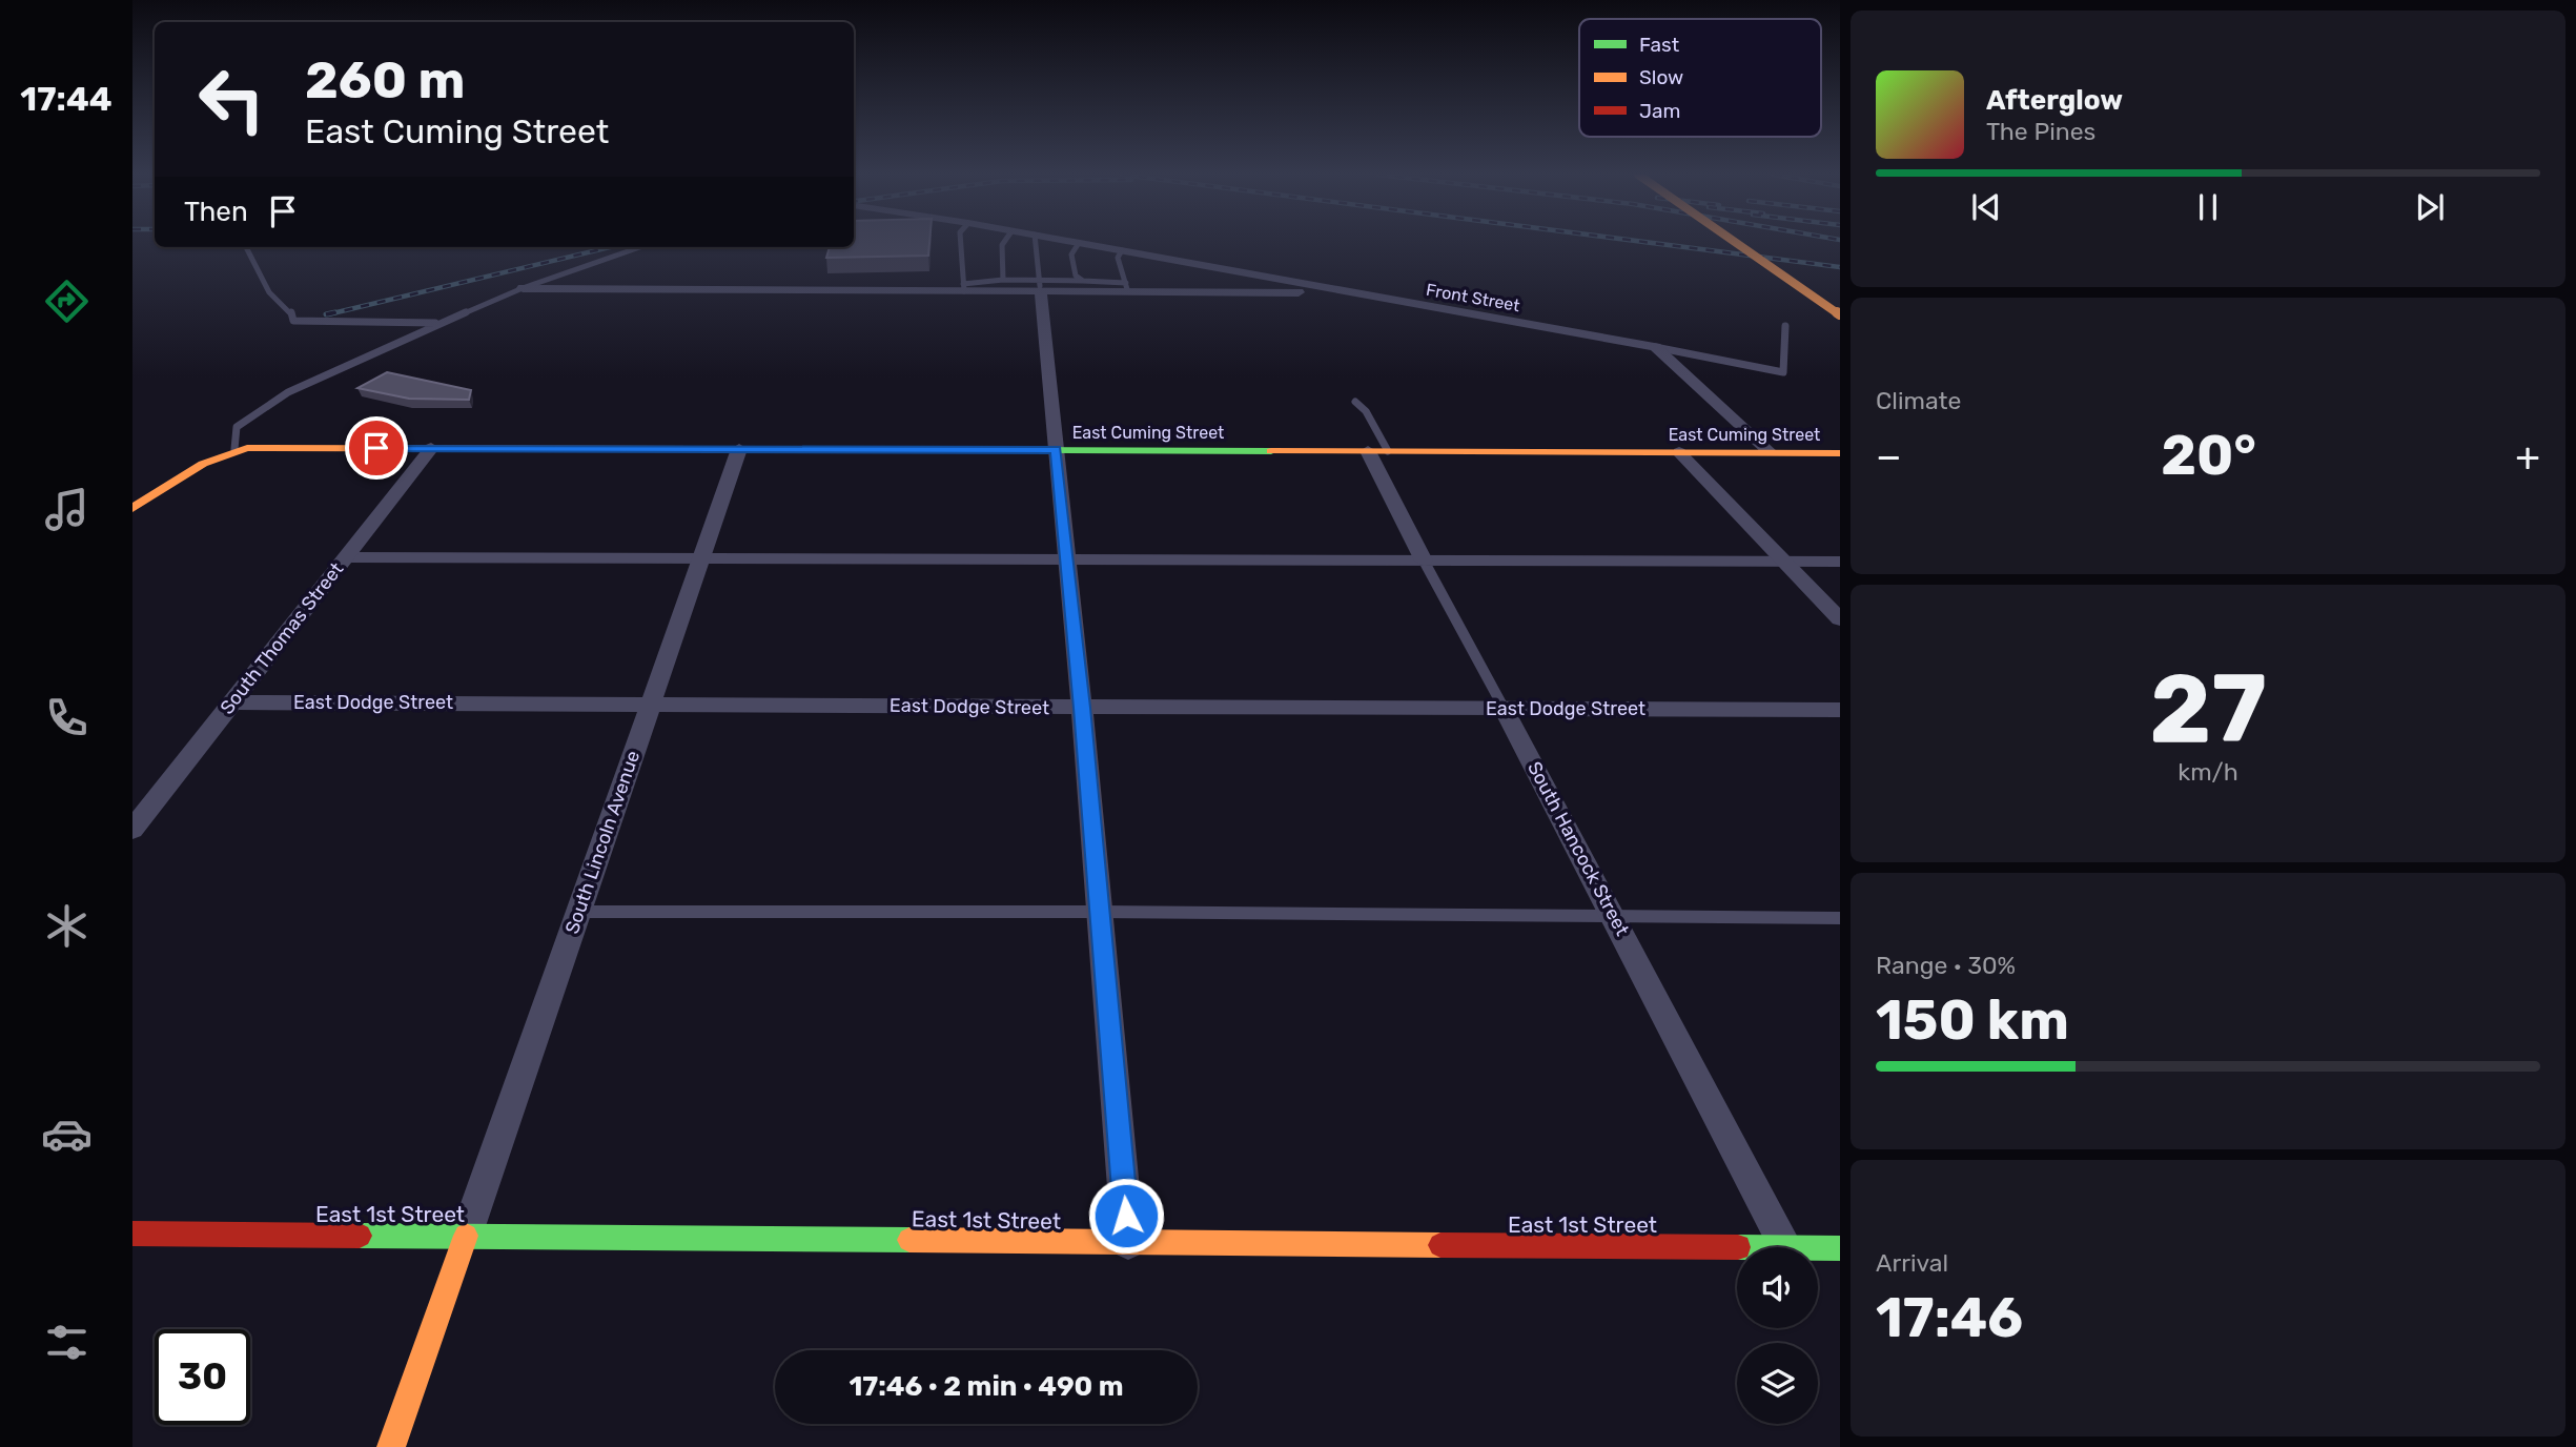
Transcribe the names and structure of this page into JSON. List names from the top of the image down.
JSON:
{
  "streets": {
    "street": [
      "Front Street",
      "East Cuming Street",
      "South Thomas Street",
      "East Dodge Street",
      "South Lincoln Avenue",
      "South Hancock Street",
      "East 1st Street"
    ]
  },
  "crossings": [
    ["East Cuming Street", "South Thomas Street"],
    ["East Cuming Street", "South Lincoln Avenue"],
    ["East Cuming Street", "South Hancock Street"],
    ["South Thomas Street", "East Dodge Street"],
    ["East Dodge Street", "South Lincoln Avenue"],
    ["East Dodge Street", "South Hancock Street"],
    ["South Lincoln Avenue", "East 1st Street"],
    ["South Hancock Street", "East 1st Street"]
  ],
  "legend": ["Fast", "Slow", "Jam"],
  "page": {
    "tabs": "17:44",
    "turn": ["260 m", "East Cuming Street"],
    "song": ["Afterglow", "The Pines"],
    "then": "Then",
    "tile": [
      "Climate",
      ["27", "km/h"],
      ["Range · 30%", "150 km"],
      ["Arrival", "17:46"]
    ],
    "heat": ["−", "20°", "+"],
    "limit": "30",
    "trip": "17:46 · 2 min · 490 m"
  }
}
